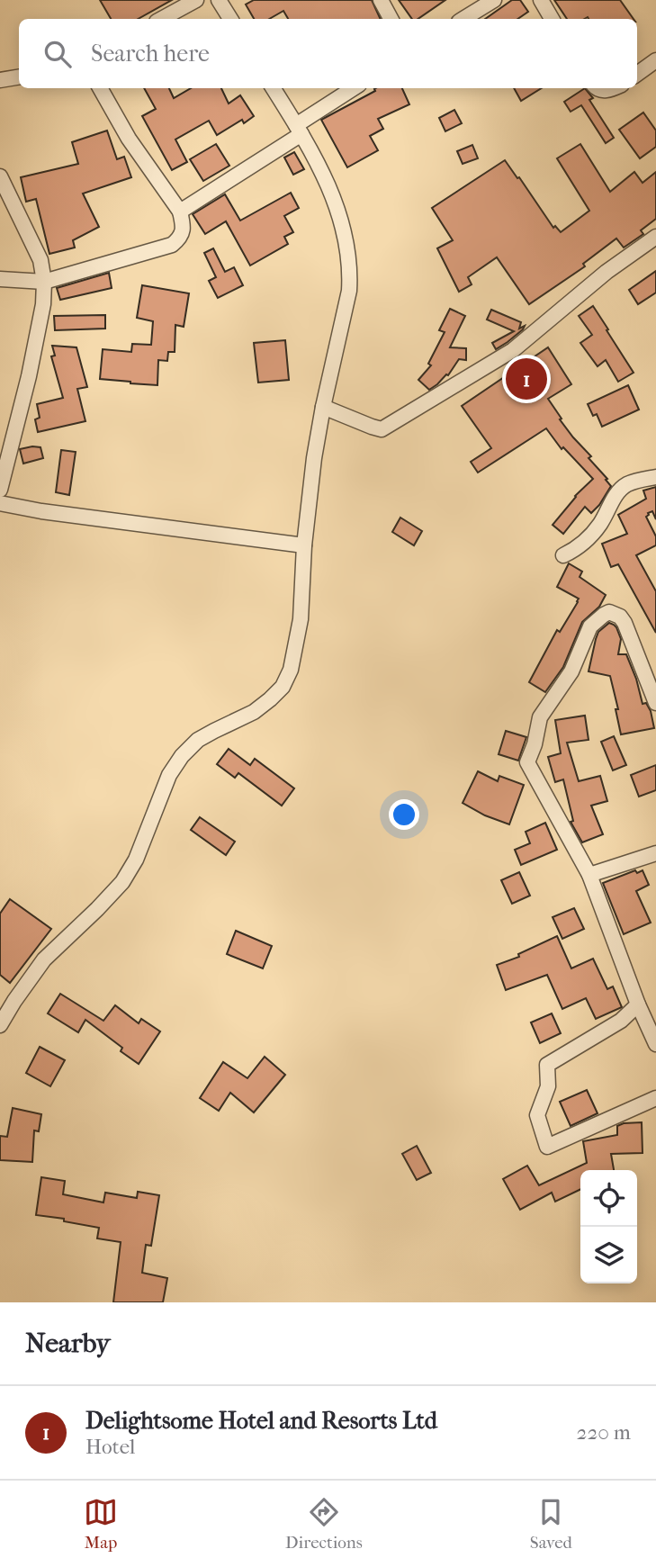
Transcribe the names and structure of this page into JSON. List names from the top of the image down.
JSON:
{
  "page": {
    "search": "Search here",
    "pins": "1",
    "heading": "Nearby",
    "list": [
      {
        "mark": "1",
        "name": "Delightsome Hotel and Resorts Ltd",
        "note": "Hotel",
        "value": "220 m"
      }
    ],
    "nav": ["Map", "Directions", "Saved"]
  }
}
